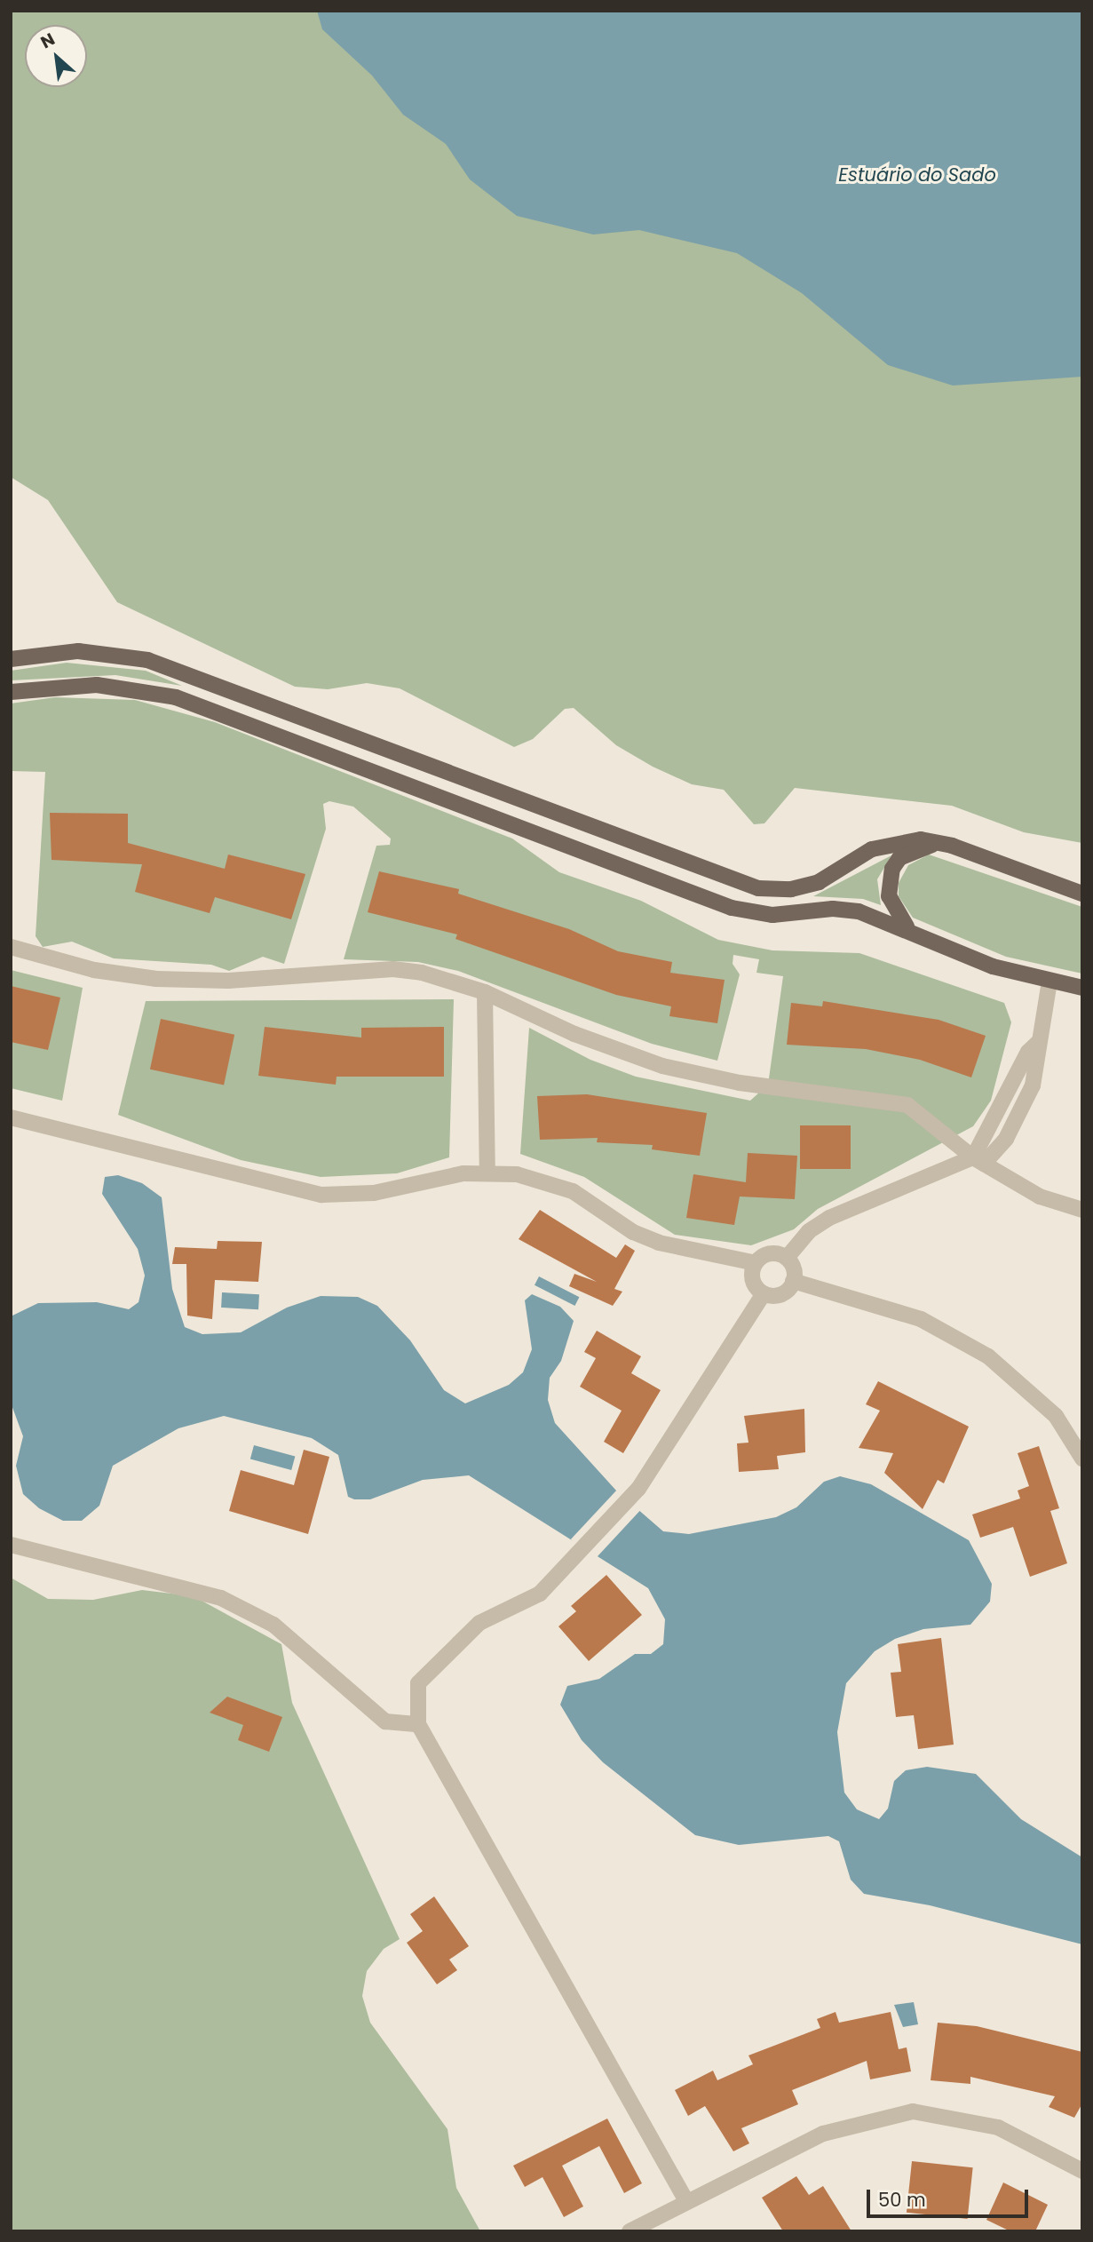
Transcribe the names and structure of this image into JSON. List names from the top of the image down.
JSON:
{
  "water": ["Estuário do Sado"],
  "scale_bar": "50 m",
  "north": "top left"
}
